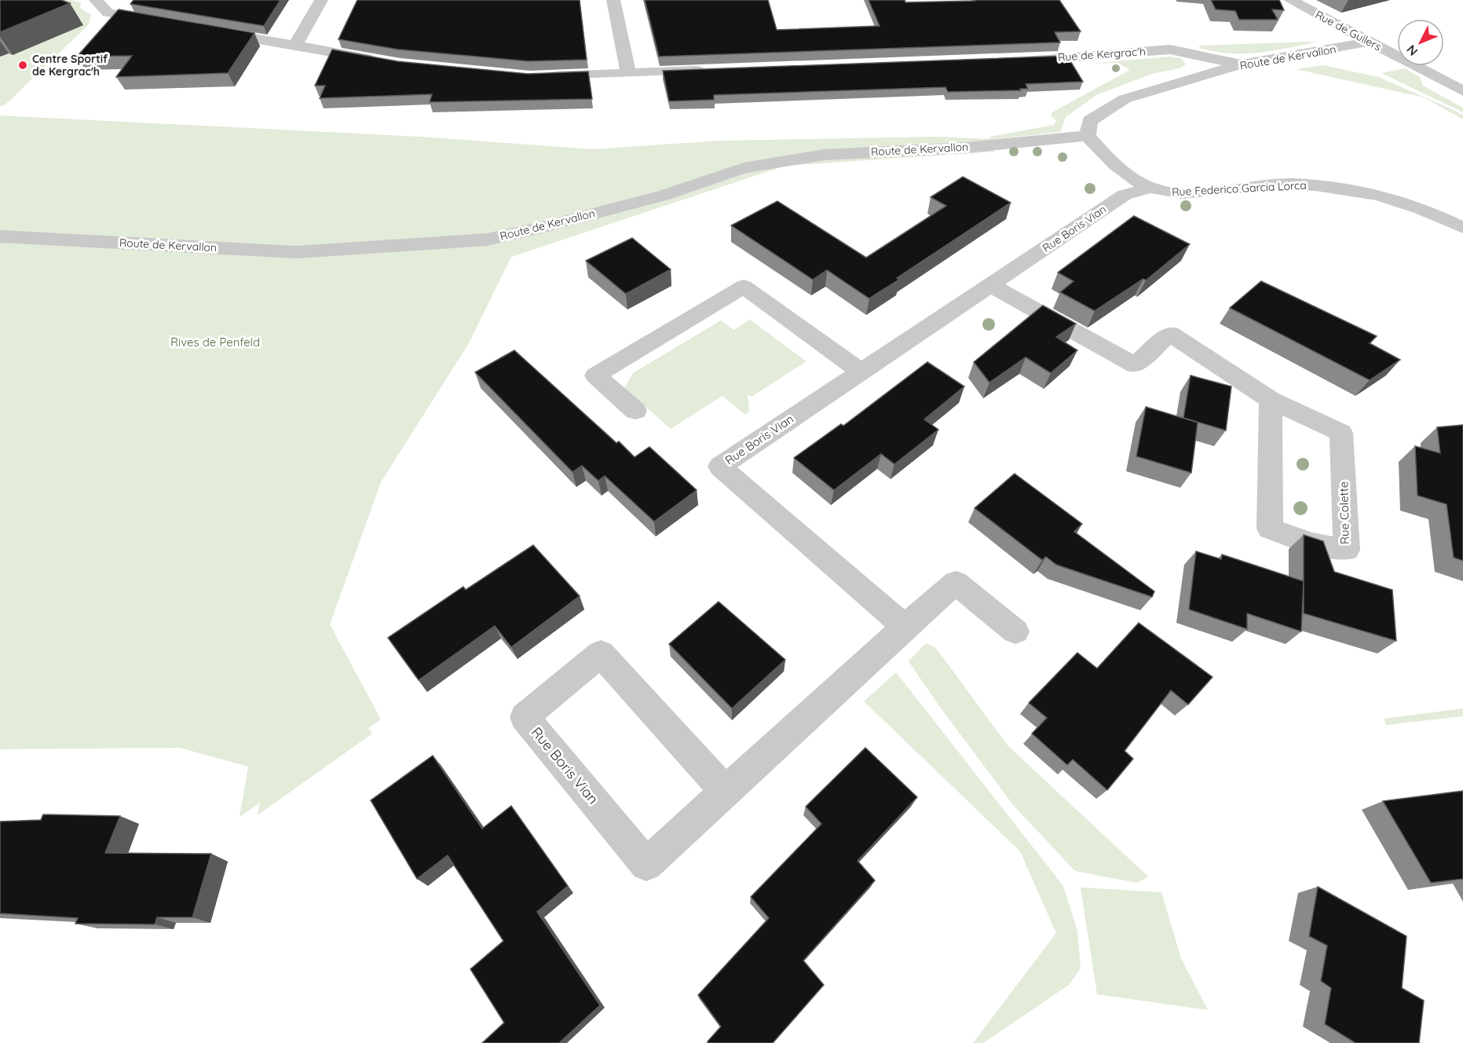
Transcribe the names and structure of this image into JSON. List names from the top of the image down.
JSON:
{
  "streets": {
    "street": [
      "Rue de Guilers",
      "Rue de Kergrac'h",
      "Route de Kervallon",
      "Rue Federico Garcia Lorca",
      "Rue Boris Vian",
      "Rue Colette"
    ]
  },
  "crossings": [
    ["Rue de Guilers", "Route de Kervallon"],
    ["Rue de Kergrac'h", "Route de Kervallon"],
    ["Rue Federico Garcia Lorca", "Rue Boris Vian"],
    ["Rue Boris Vian", "Rue Colette"]
  ],
  "parks": ["Rives de Penfeld"],
  "places": ["Centre Sportif de Kergrac'h"],
  "north": "bottom left"
}
